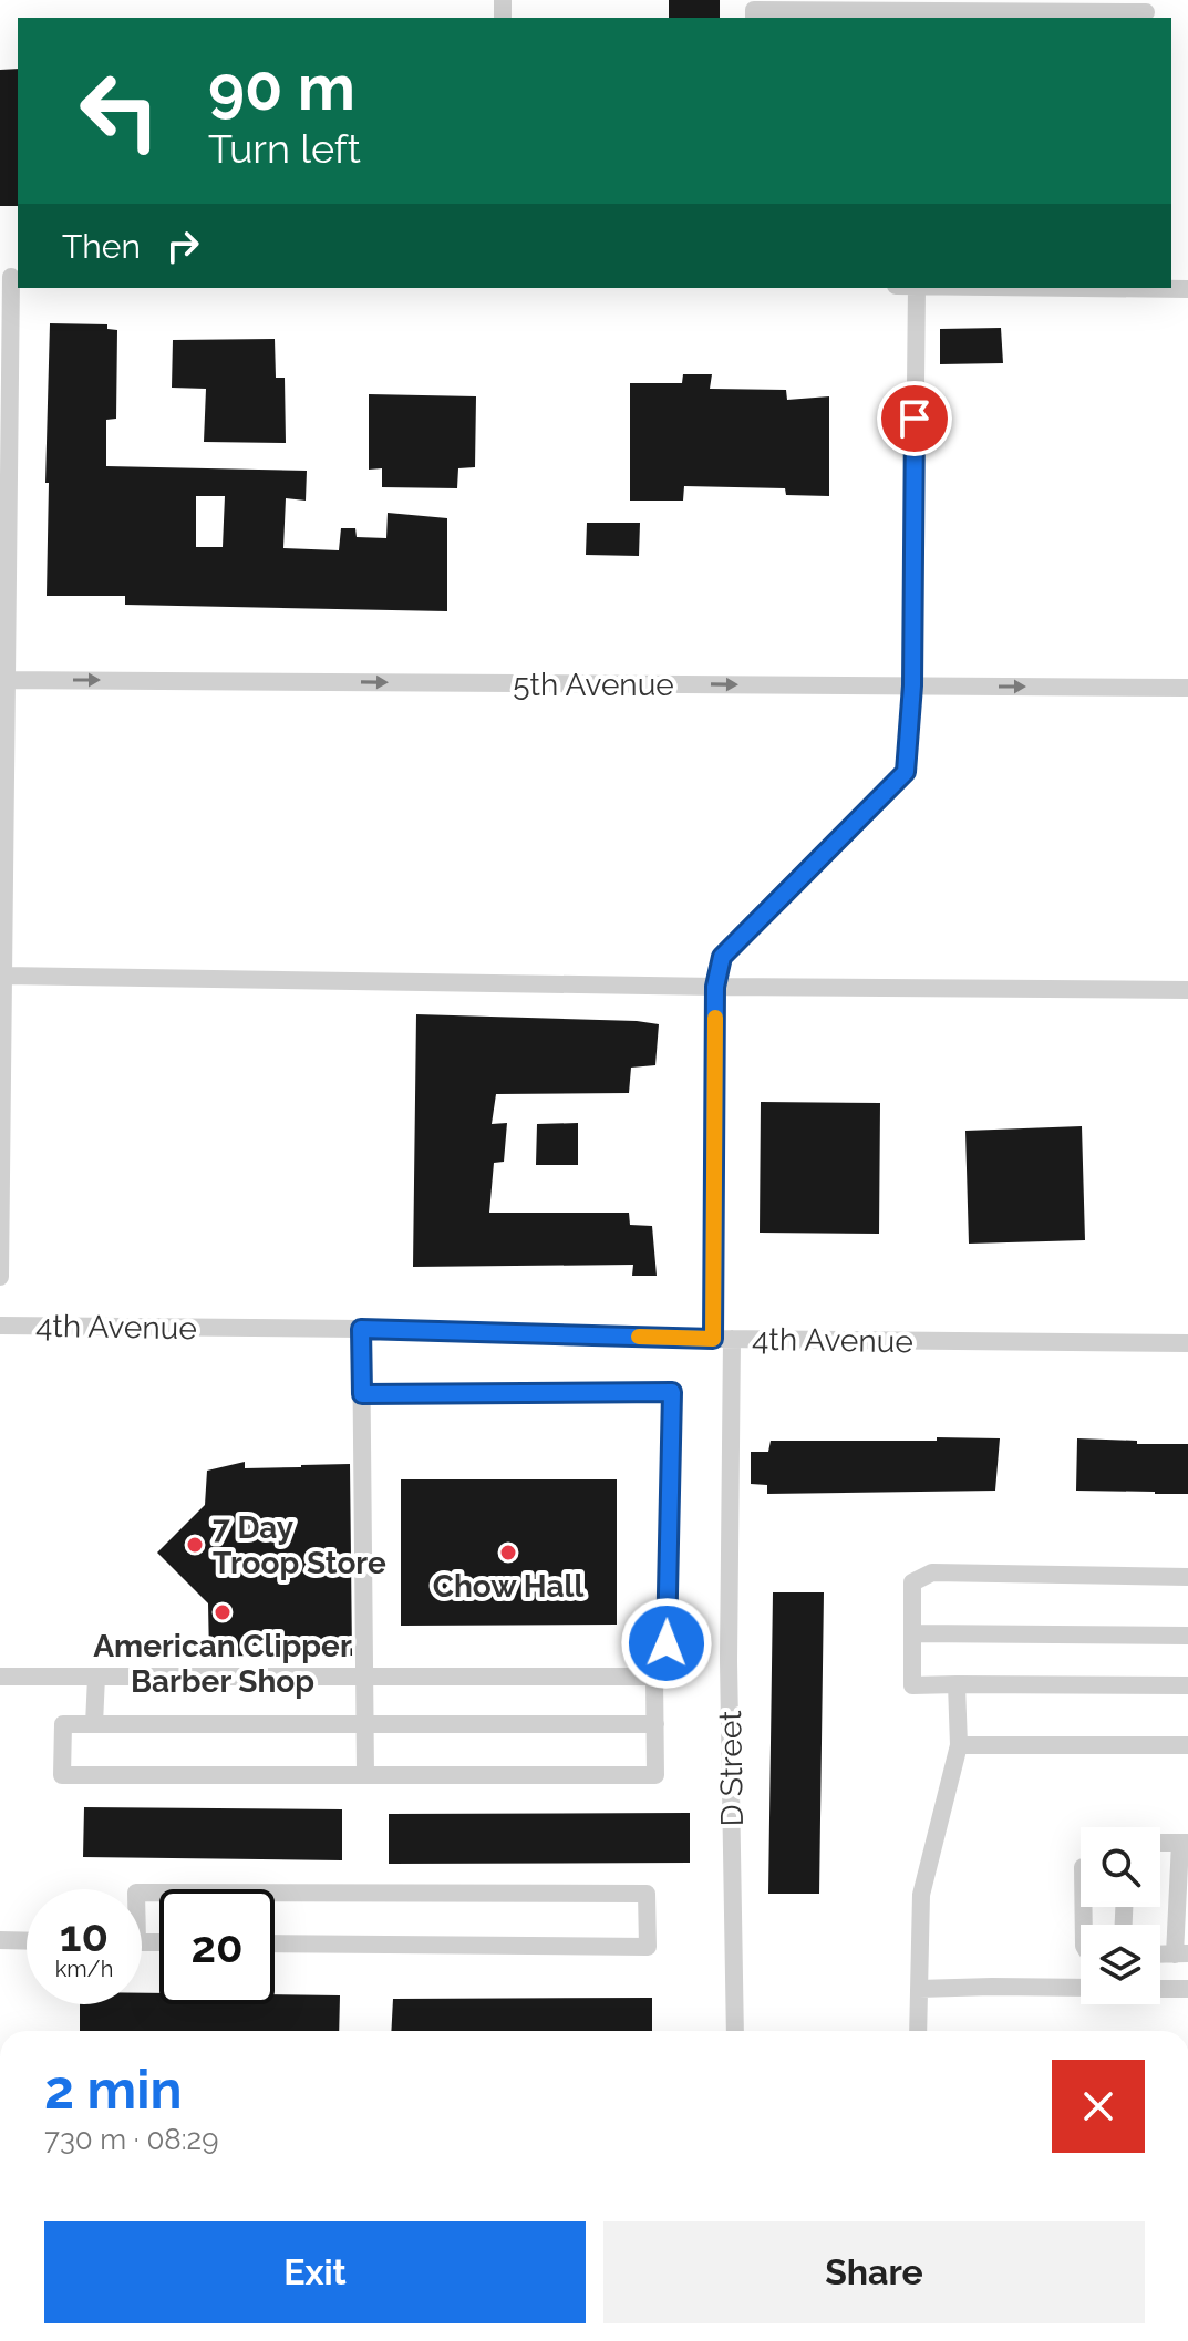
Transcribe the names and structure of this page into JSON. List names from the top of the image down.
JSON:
{
  "streets": {
    "street": ["5th Avenue", "4th Avenue", "D Street"]
  },
  "crossings": [
    ["5th Avenue", "D Street"],
    ["4th Avenue", "D Street"]
  ],
  "one_way": ["5th Avenue"],
  "places": ["7 Day Troop Store", "Chow Hall", "American Clipper Barber Shop"],
  "page": {
    "turn": ["90 m", "Turn left"],
    "then": "Then",
    "speed": "10 km/h",
    "limit": "20",
    "heading": ["2 min", "730 m · 08:29"],
    "buttons": ["Exit", "Share"]
  }
}
